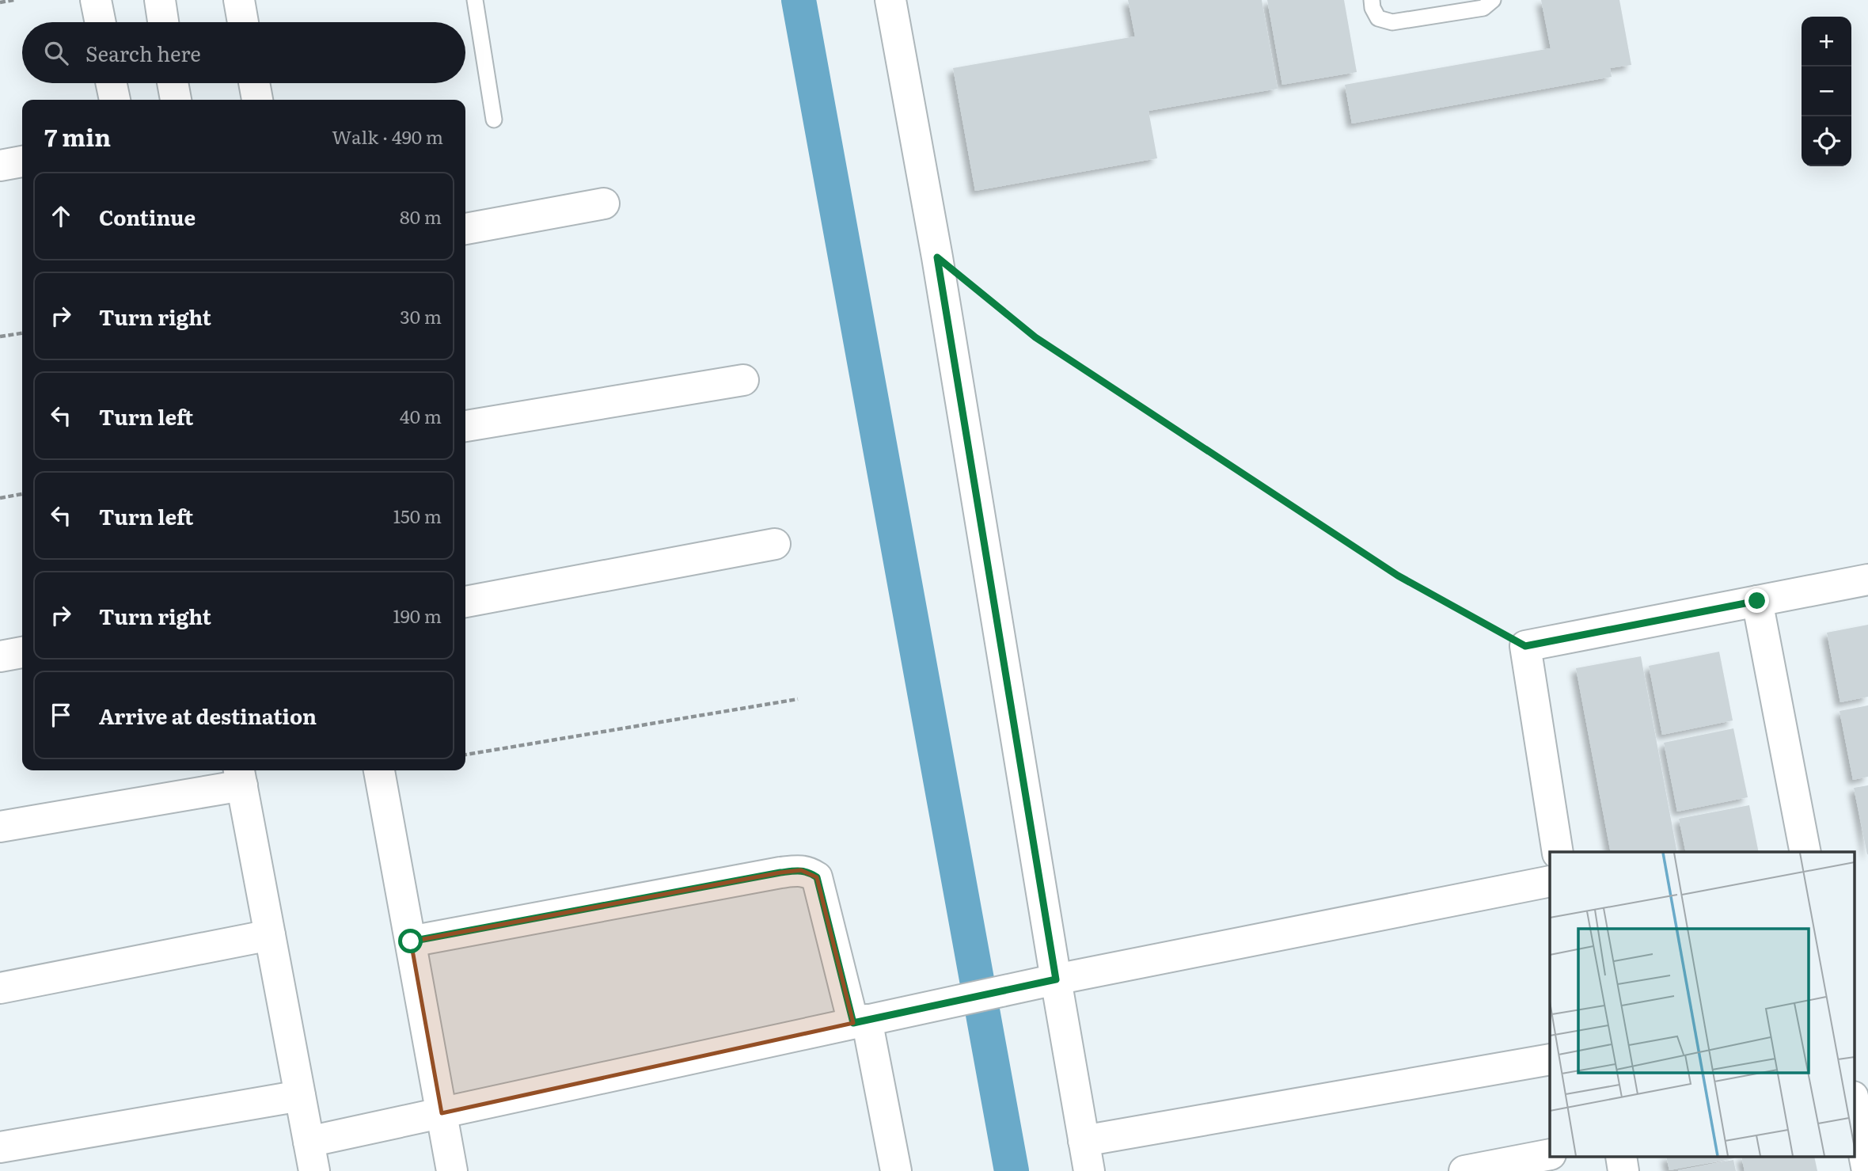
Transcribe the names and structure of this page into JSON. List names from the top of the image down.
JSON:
{
  "page": {
    "map_buttons": ["+", "−"],
    "search": "Search here",
    "heading": ["7 min", "Walk · 490 m"],
    "list": [
      ["Continue", "80 m"],
      ["Turn right", "30 m"],
      ["Turn left", "40 m"],
      ["Turn left", "150 m"],
      ["Turn right", "190 m"],
      "Arrive at destination"
    ]
  }
}
